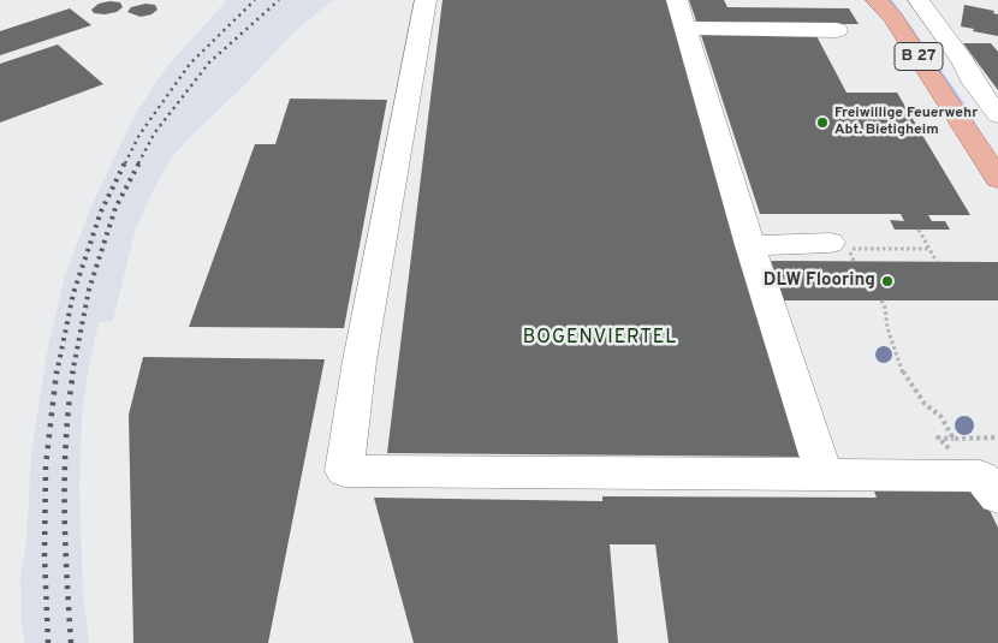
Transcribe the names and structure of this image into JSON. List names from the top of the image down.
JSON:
{
  "streets": {
    "main road": ["B 27"]
  },
  "districts": ["BOGENVIERTEL"],
  "places": ["Freiwillige Feuerwehr Abt. Bietigheim", "DLW Flooring"]
}
